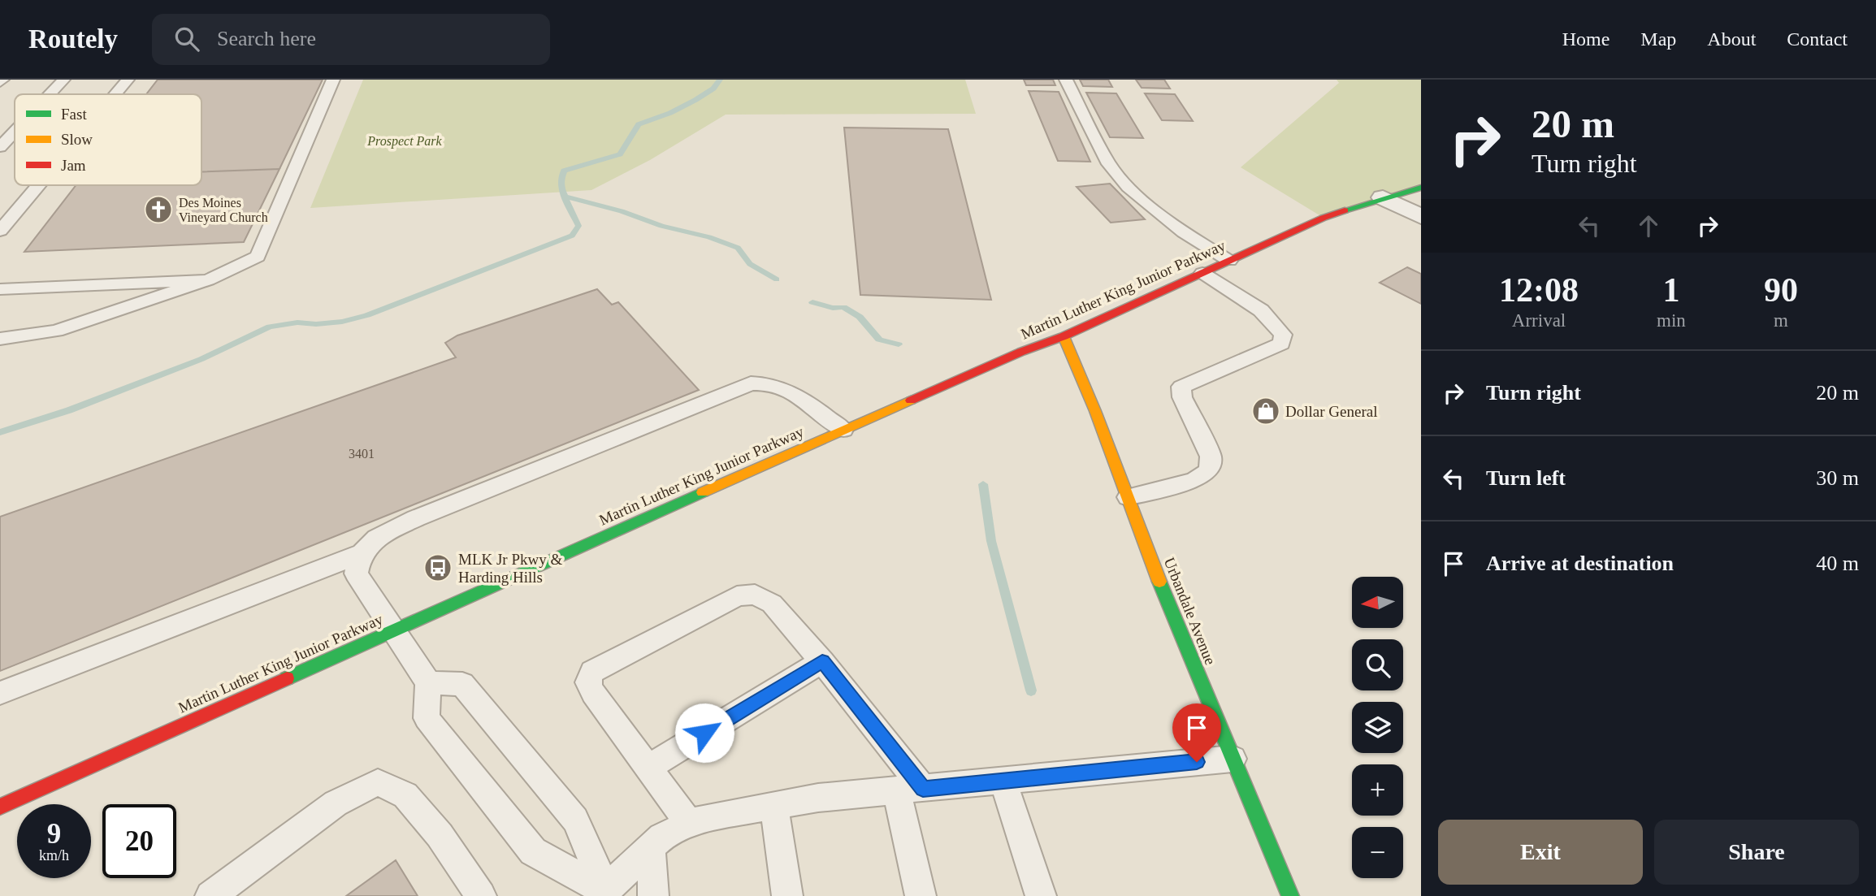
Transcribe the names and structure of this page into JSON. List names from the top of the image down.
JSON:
{
  "streets": {
    "main road": ["Martin Luther King Junior Parkway", "Urbandale Avenue"]
  },
  "crossings": [
    ["Martin Luther King Junior Parkway", "Urbandale Avenue"]
  ],
  "parks": ["Prospect Park"],
  "places": {
    "church": ["Des Moines Vineyard Church"],
    "shop": ["Dollar General"],
    "bus stop": ["MLK Jr Pkwy & Harding Hills"]
  },
  "house_numbers": ["3401"],
  "legend": ["Fast", "Slow", "Jam"],
  "north": "left",
  "page": {
    "header": "Routely",
    "search": "Search here",
    "nav": [
      "Home",
      "Map",
      "About",
      "Contact"
    ],
    "turn": ["20 m", "Turn right"],
    "eta": [
      "12:08",
      "Arrival",
      "1",
      "min",
      "90",
      "m"
    ],
    "list": [
      {
        "name": "Turn right",
        "value": "20 m"
      },
      {
        "name": "Turn left",
        "value": "30 m"
      },
      {
        "name": "Arrive at destination",
        "value": "40 m"
      }
    ],
    "map_buttons": ["+", "−"],
    "speed": "9 km/h",
    "limit": "20",
    "buttons": ["Exit", "Share"]
  }
}
